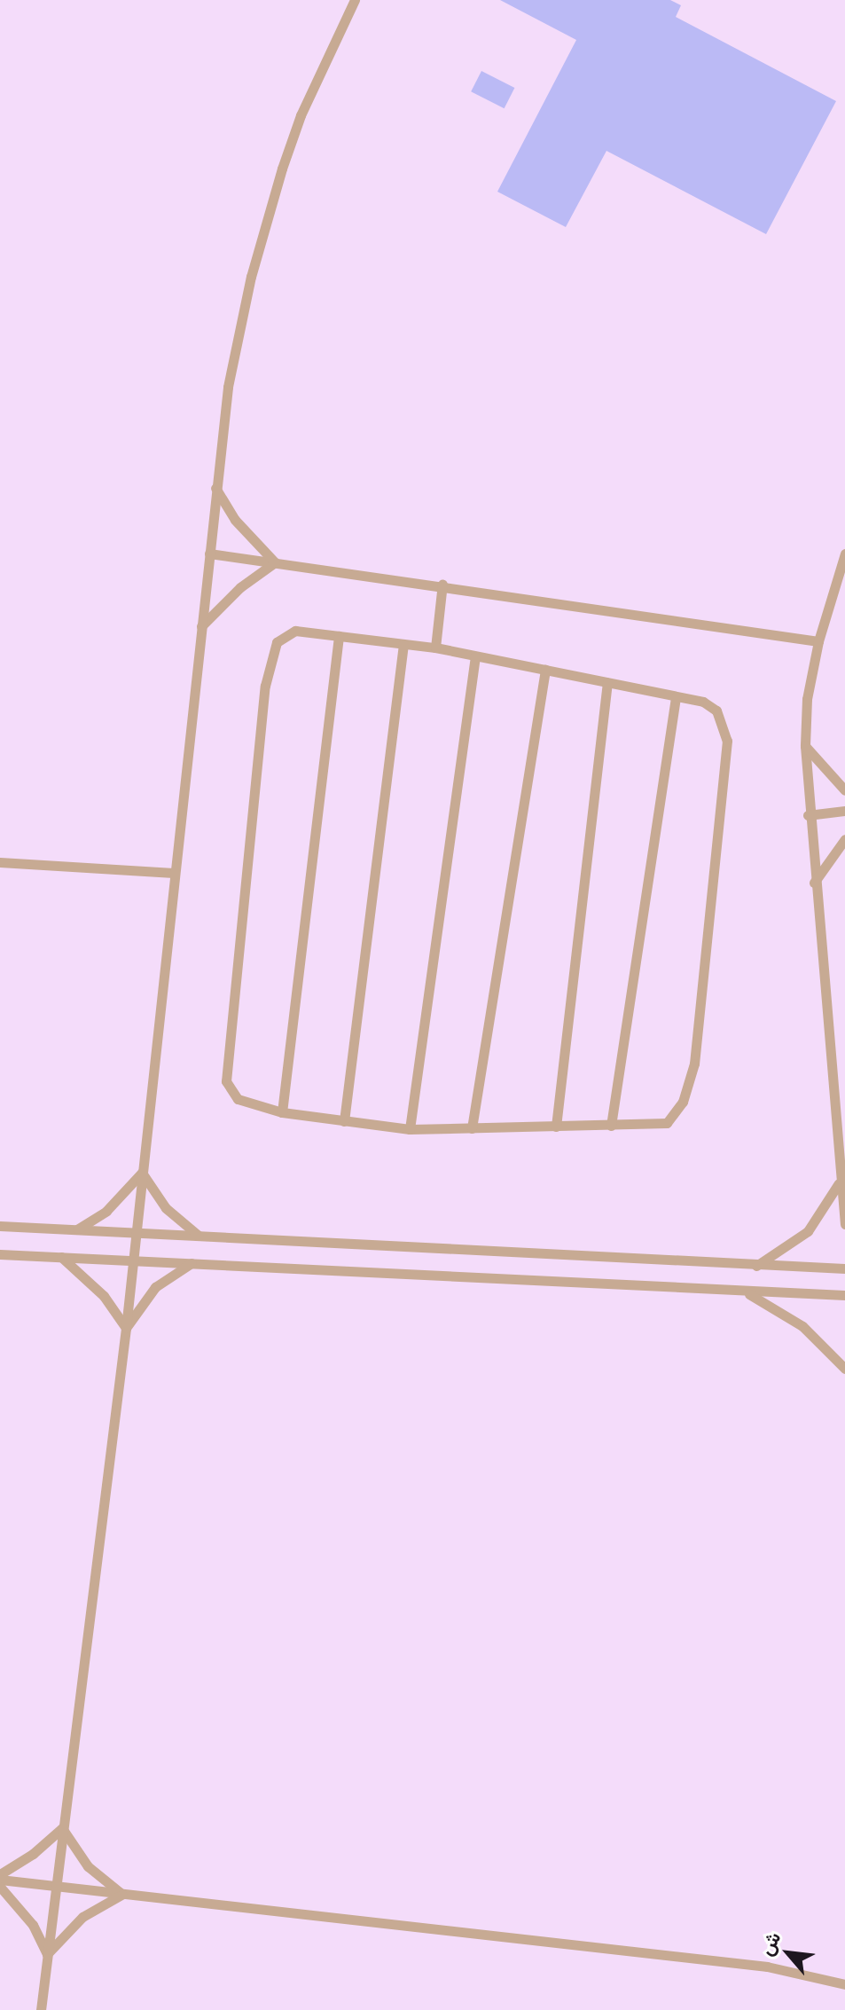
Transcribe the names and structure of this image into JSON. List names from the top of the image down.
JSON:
{
  "north": "top left"
}
